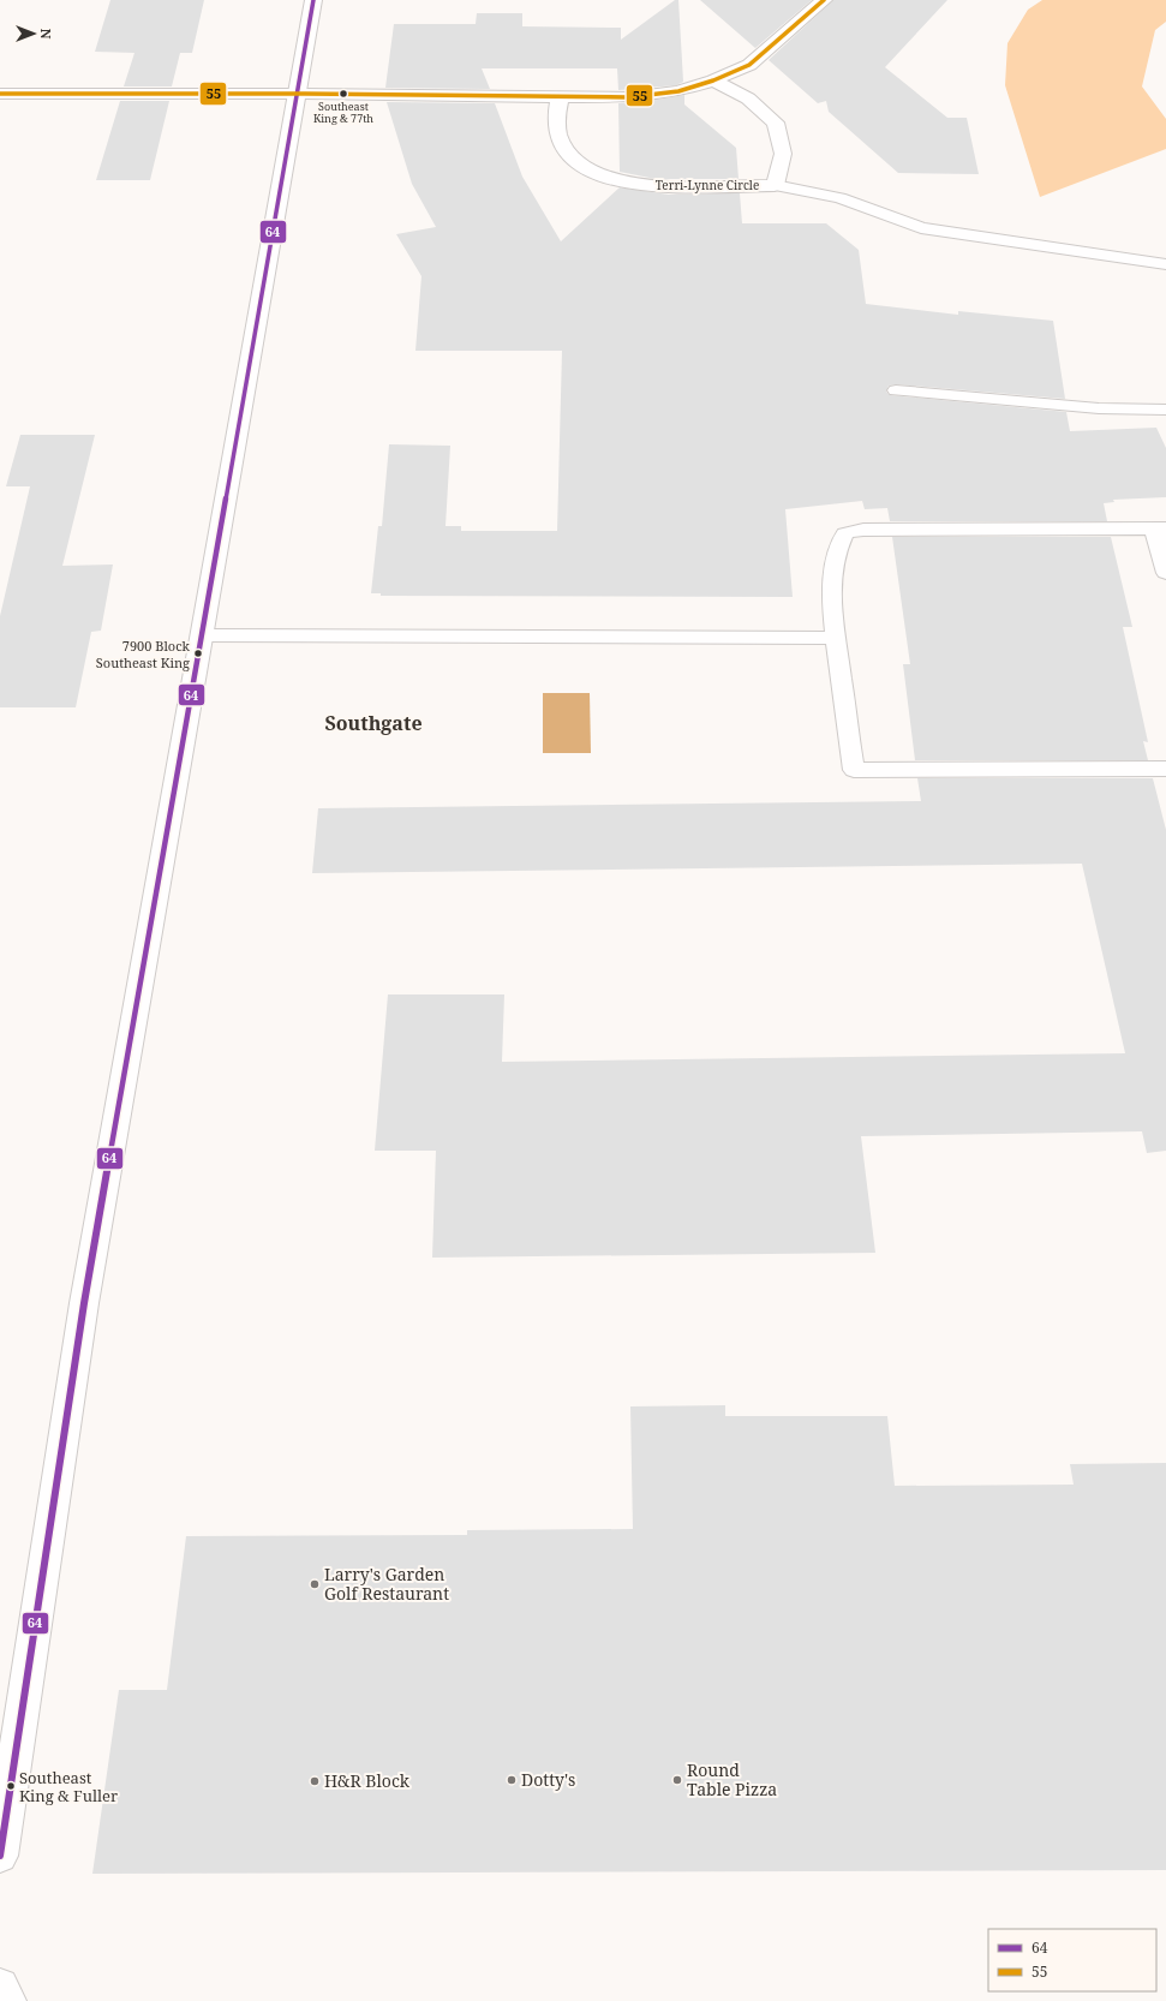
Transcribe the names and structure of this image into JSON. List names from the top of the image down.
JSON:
{
  "streets": {
    "main road": ["Terri-Lynne Circle"]
  },
  "districts": ["Southgate"],
  "places": [
    "Southeast King & 77th",
    "7900 Block Southeast King",
    "Larry's Garden Golf Restaurant",
    "Dotty's",
    "Round Table Pizza",
    "H&R Block",
    "Southeast King & Fuller"
  ],
  "lines": ["transit line 64", "transit line 55"],
  "legend": ["64", "55"],
  "north": "right"
}
